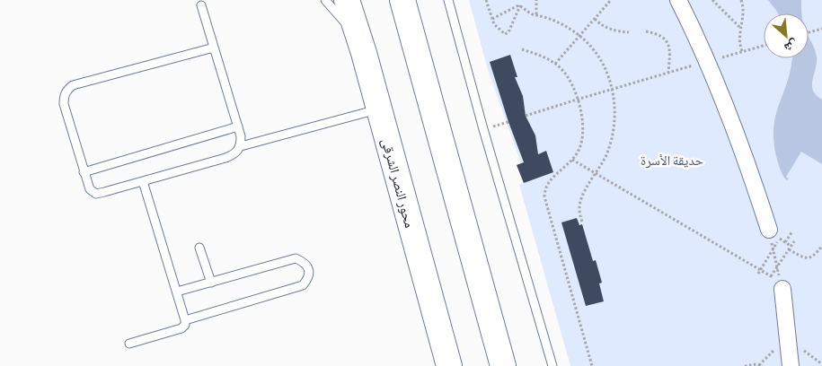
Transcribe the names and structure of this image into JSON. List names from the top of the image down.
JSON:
{
  "streets": {
    "main road": ["محور النصر الشرقى"]
  },
  "parks": ["حديقة الأسرة"],
  "north": "bottom right"
}
